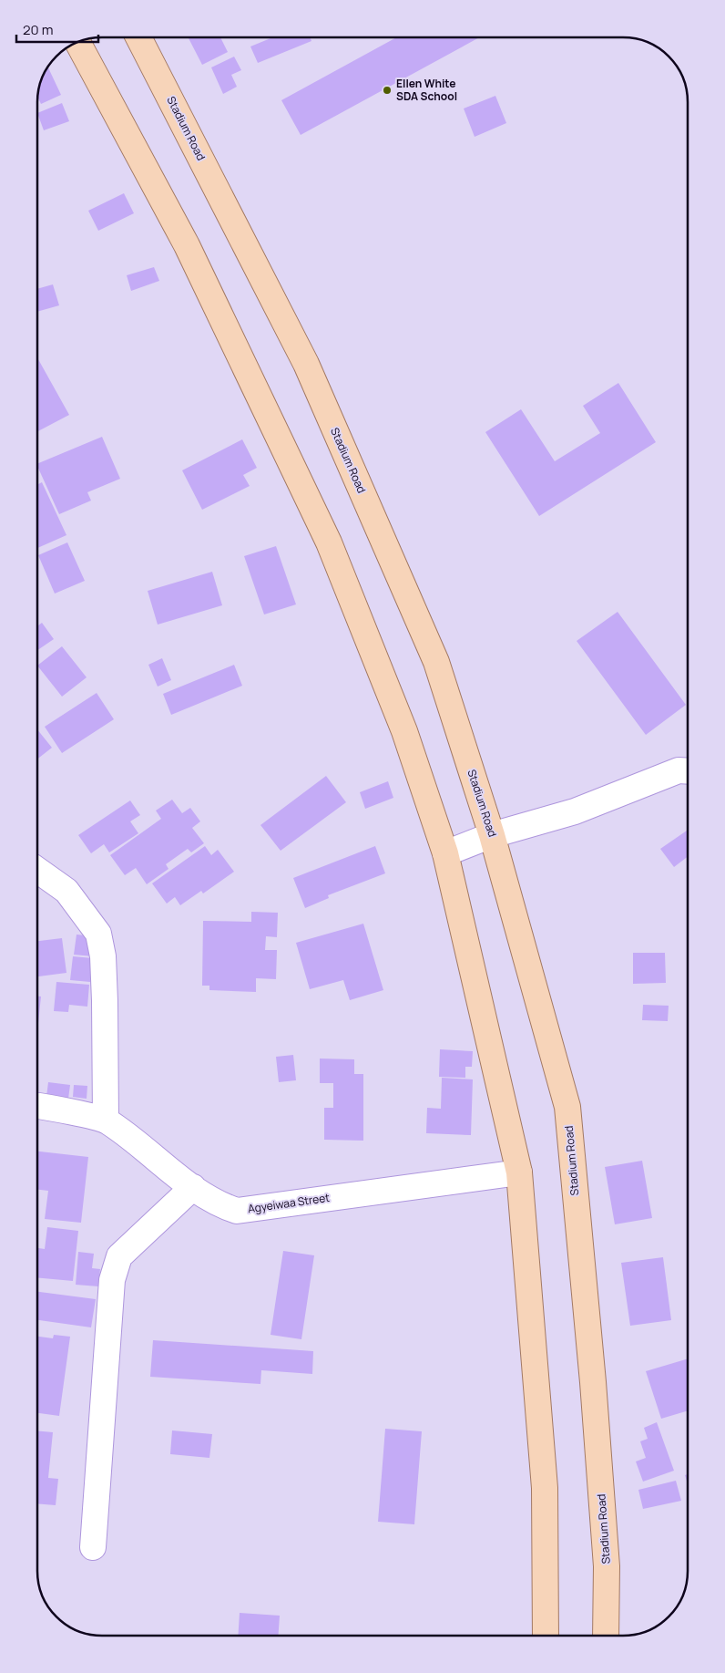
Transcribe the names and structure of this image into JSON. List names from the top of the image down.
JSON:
{
  "streets": {
    "main road": ["Stadium Road"],
    "street": ["Agyeiwaa Street"]
  },
  "places": ["Ellen White SDA School"],
  "scale_bar": "20 m"
}
